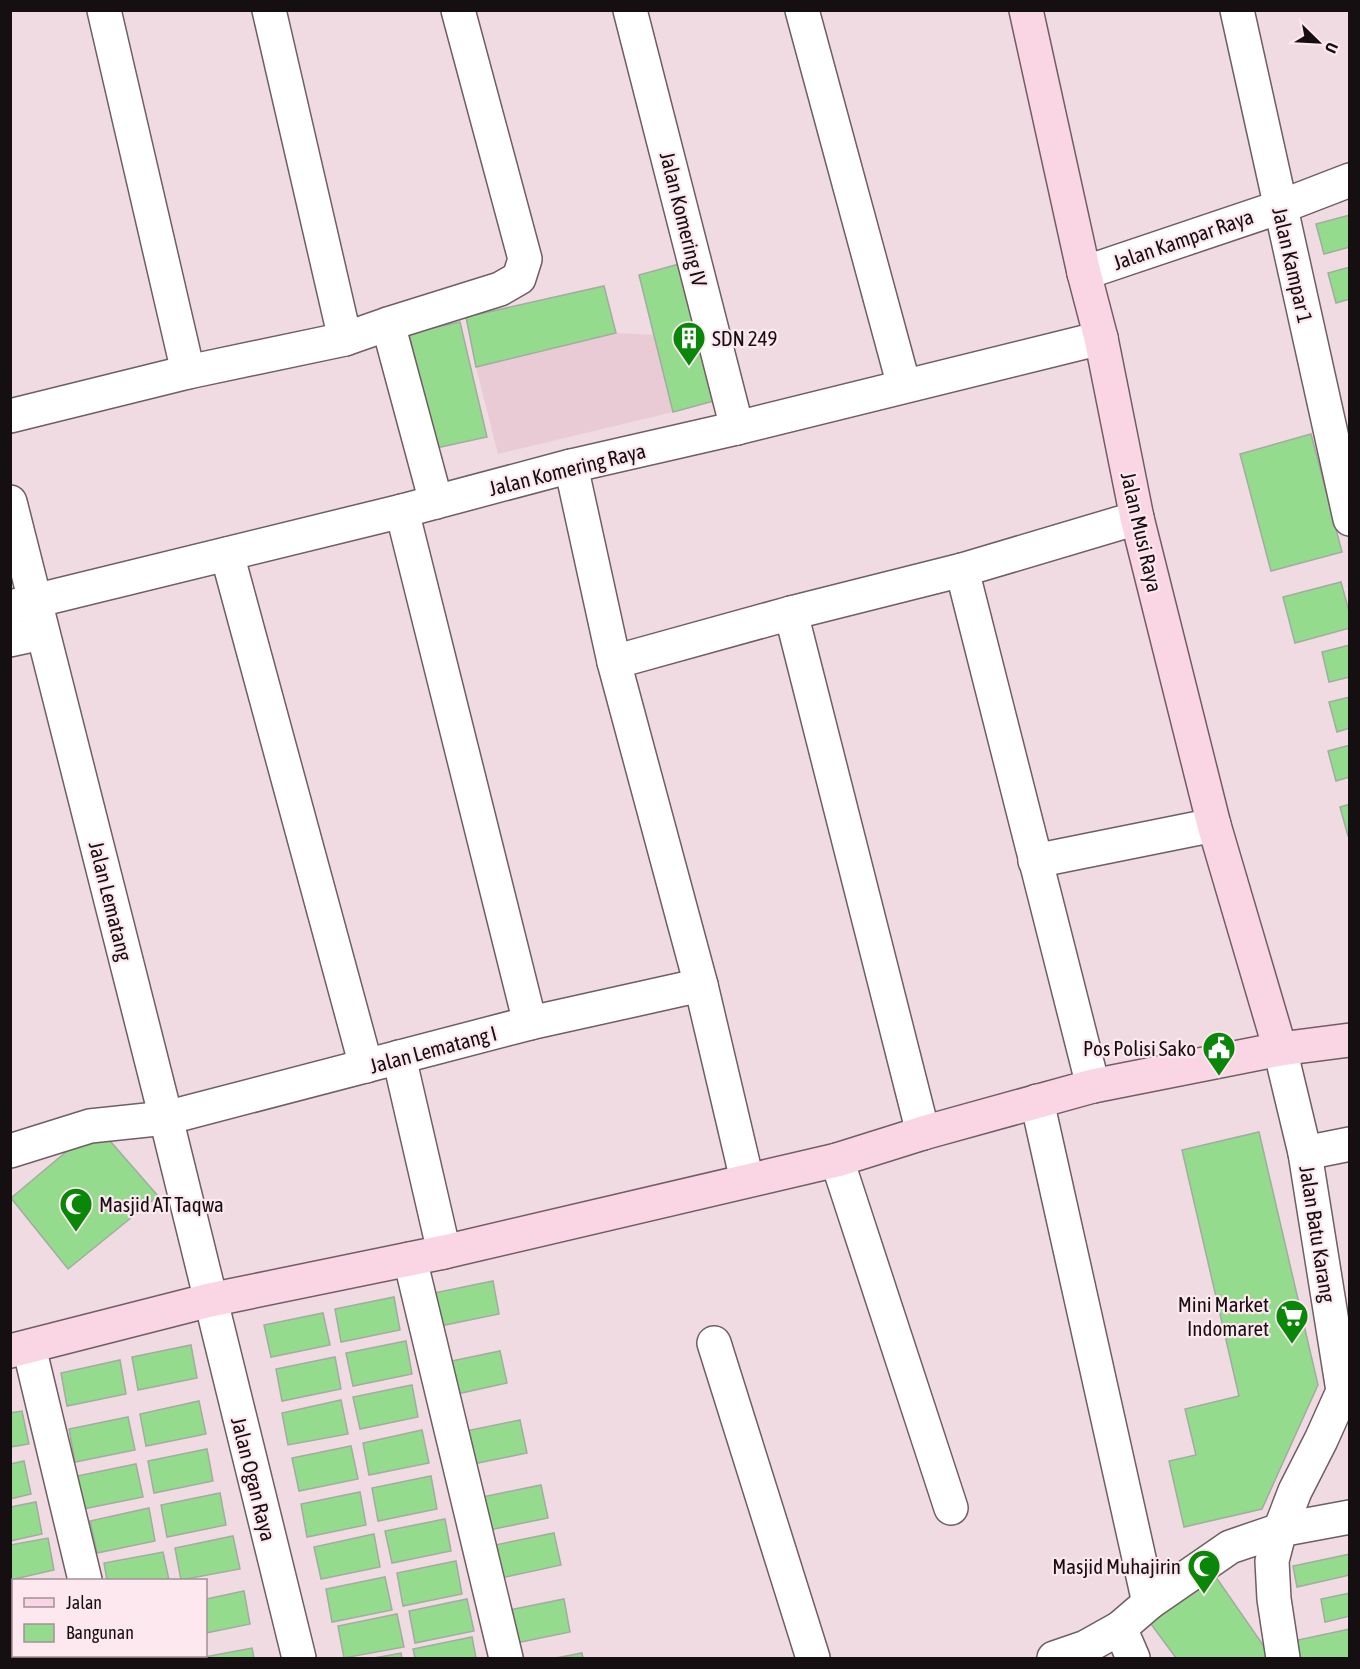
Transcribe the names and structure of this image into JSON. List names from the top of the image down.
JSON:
{
  "streets": {
    "street": [
      "Jalan Komering IV",
      "Jalan Kampar Raya",
      "Jalan Kampar 1",
      "Jalan Komering Raya",
      "Jalan Musi Raya",
      "Jalan Lematang",
      "Jalan Lematang I",
      "Jalan Batu Karang",
      "Jalan Ogan Raya"
    ]
  },
  "crossings": [
    ["Jalan Komering IV", "Jalan Komering Raya"],
    ["Jalan Kampar Raya", "Jalan Kampar 1"],
    ["Jalan Kampar Raya", "Jalan Musi Raya"],
    ["Jalan Komering Raya", "Jalan Musi Raya"],
    ["Jalan Komering Raya", "Jalan Lematang"],
    ["Jalan Musi Raya", "Jalan Batu Karang"],
    ["Jalan Lematang", "Jalan Lematang I"],
    ["Jalan Lematang", "Jalan Ogan Raya"]
  ],
  "places": {
    "building": ["SDN 249"],
    "public building": ["Pos Polisi Sako"],
    "mosque": ["Masjid AT Taqwa", "Masjid Muhajirin"],
    "supermarket": ["Mini Market Indomaret"]
  },
  "legend": ["Jalan", "Bangunan"],
  "north": "bottom right"
}
